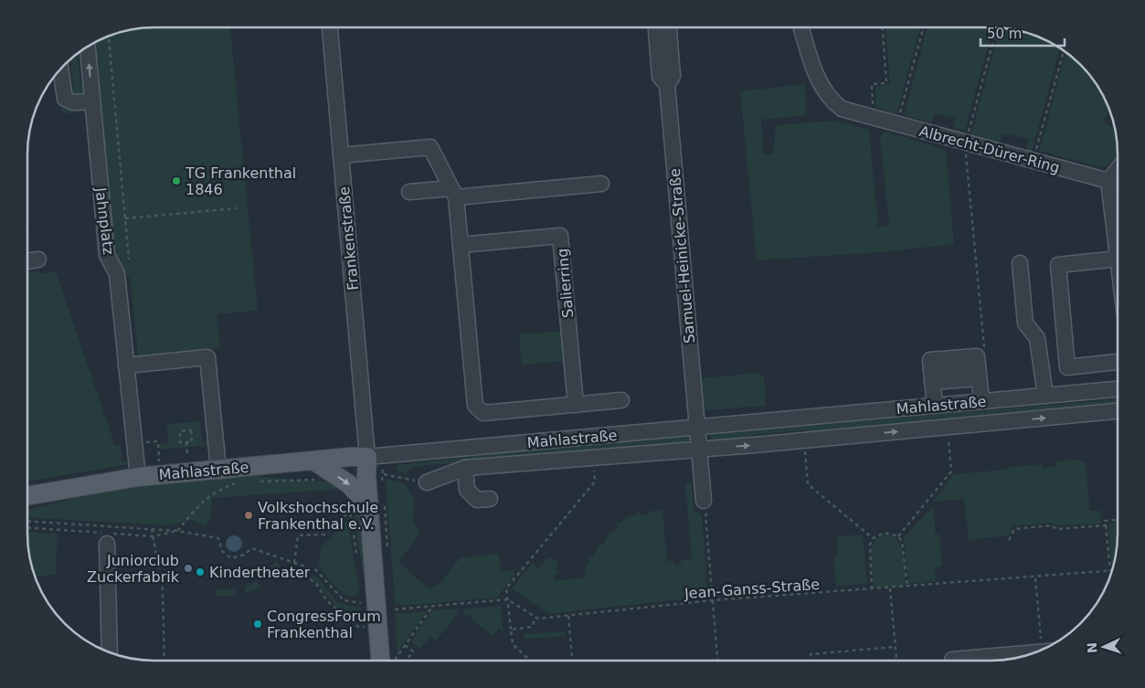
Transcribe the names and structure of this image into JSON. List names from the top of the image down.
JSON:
{
  "streets": {
    "main road": ["Mahlastraße"],
    "street": [
      "Albrecht-Dürer-Ring",
      "Jahnplatz",
      "Frankenstraße",
      "Samuel-Heinicke-Straße",
      "Salierring"
    ],
    "path": ["Jean-Ganss-Straße"]
  },
  "crossings": [
    ["Jahnplatz", "Mahlastraße"],
    ["Frankenstraße", "Mahlastraße"],
    ["Samuel-Heinicke-Straße", "Mahlastraße"]
  ],
  "places": [
    "TG Frankenthal 1846",
    "Volkshochschule Frankenthal e.V.",
    "Juniorclub Zuckerfabrik",
    "Kindertheater",
    "CongressForum Frankenthal"
  ],
  "scale_bar": "50 m",
  "north": "left"
}
